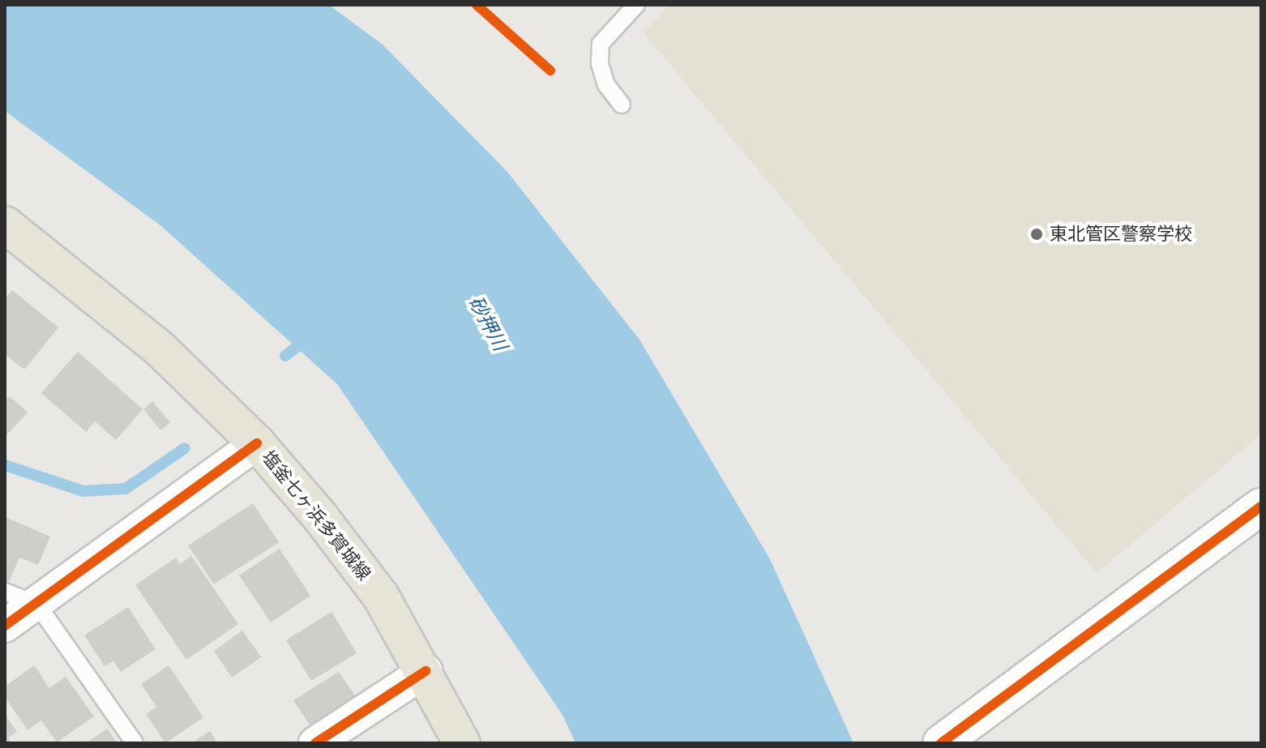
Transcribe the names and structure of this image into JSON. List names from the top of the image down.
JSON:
{
  "streets": {
    "main road": ["塩釜七ヶ浜多賀城線"]
  },
  "water": ["砂押川"],
  "places": ["東北管区警察学校"]
}
